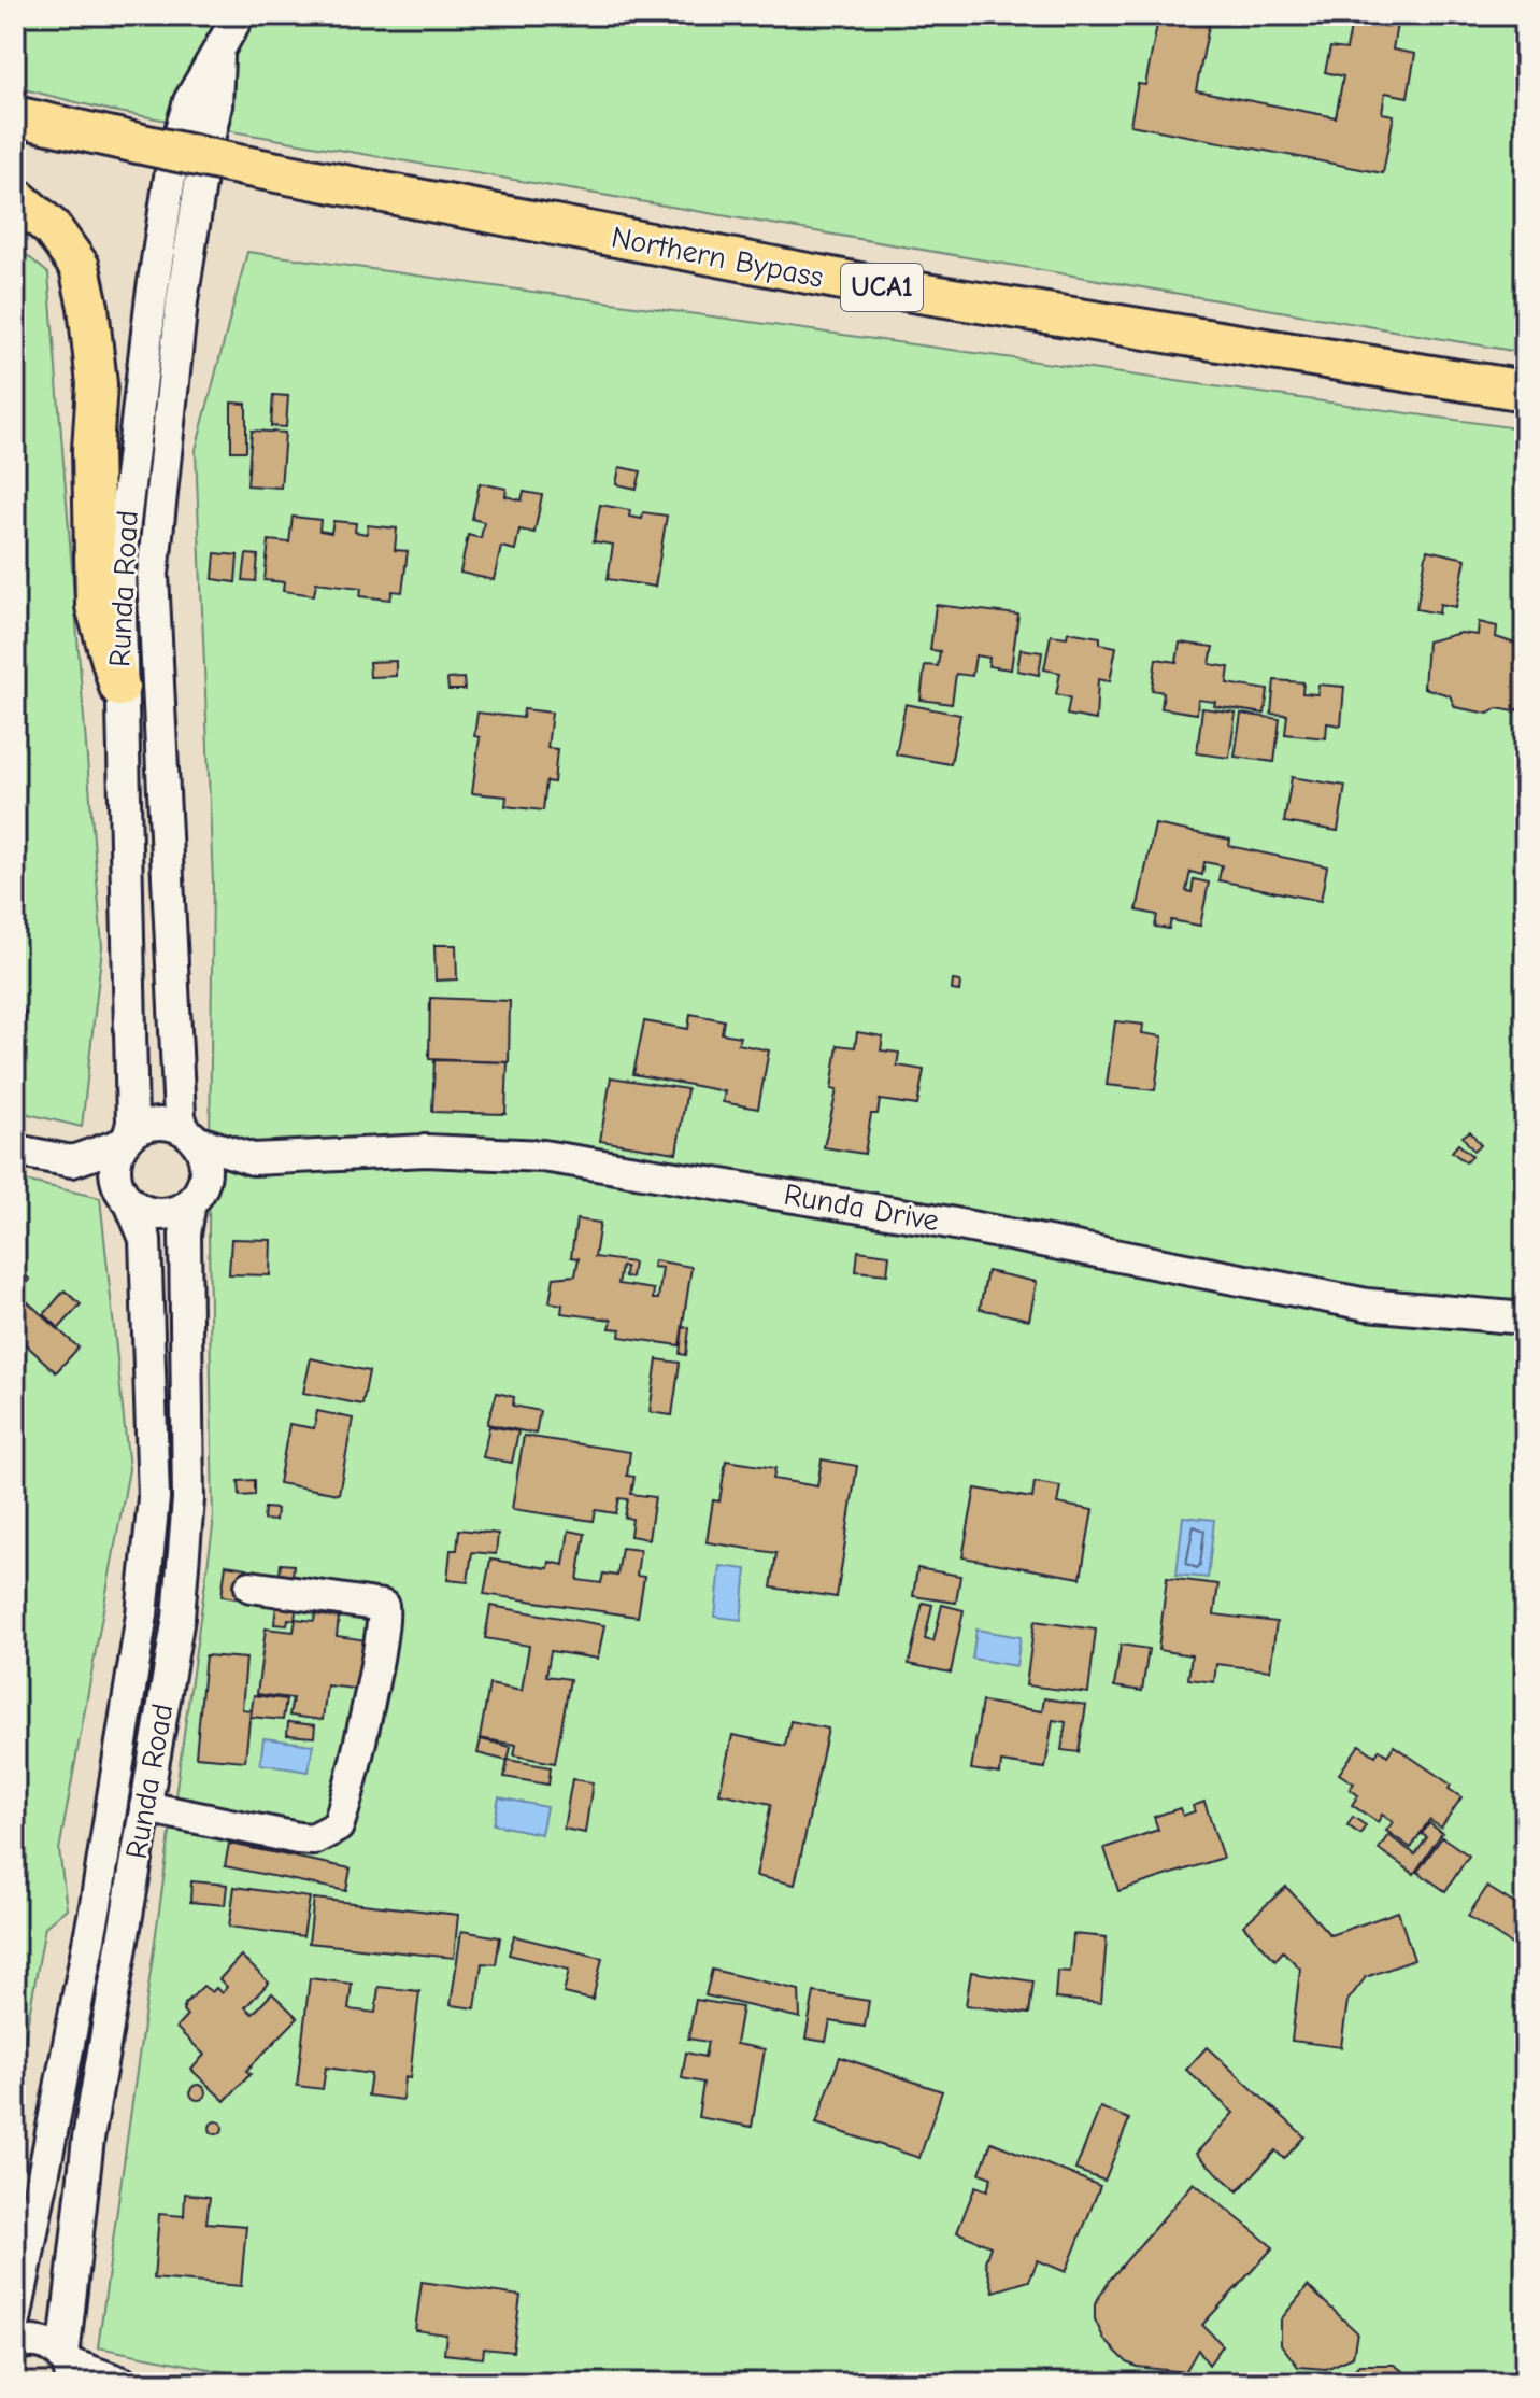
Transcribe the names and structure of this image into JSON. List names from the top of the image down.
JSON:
{
  "streets": {
    "main road": ["Northern Bypass", "UCA1"],
    "street": ["Runda Road", "Runda Drive"]
  },
  "crossings": [
    ["Runda Road", "Runda Drive"]
  ]
}
